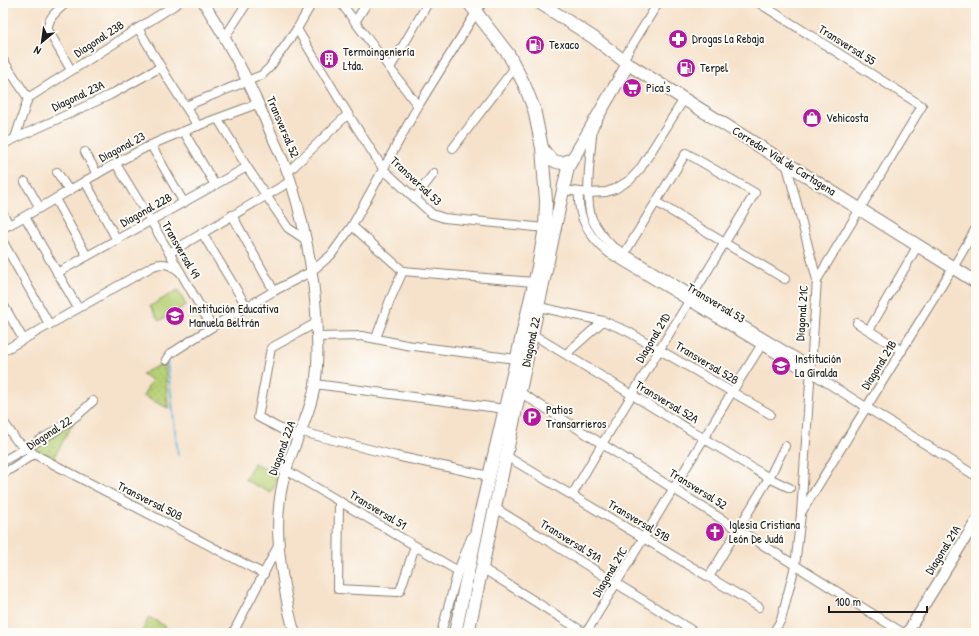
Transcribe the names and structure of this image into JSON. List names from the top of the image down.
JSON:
{
  "streets": {
    "main road": ["Corredor Vial de Cartagena", "Diagonal 22"],
    "street": [
      "Diagonal 23B",
      "Transversal 55",
      "Diagonal 23A",
      "Transversal 52",
      "Diagonal 23",
      "Transversal 53",
      "Diagonal 22B",
      "Transversal 49",
      "Diagonal 21C",
      "Diagonal 21D",
      "Transversal 52B",
      "Diagonal 21B",
      "Transversal 52A",
      "Diagonal 22A",
      "Transversal 50B",
      "Transversal 51",
      "Transversal 51B",
      "Transversal 51A",
      "Diagonal 21A"
    ]
  },
  "crossings": [
    ["Transversal 55", "Corredor Vial de Cartagena"],
    ["Transversal 52", "Diagonal 23"],
    ["Transversal 52", "Diagonal 21C"],
    ["Transversal 52", "Diagonal 21D"],
    ["Transversal 52", "Diagonal 22"],
    ["Transversal 52", "Diagonal 22A"],
    ["Diagonal 23", "Transversal 49"],
    ["Corredor Vial de Cartagena", "Diagonal 21C"],
    ["Corredor Vial de Cartagena", "Diagonal 22"],
    ["Corredor Vial de Cartagena", "Diagonal 21B"],
    ["Transversal 53", "Diagonal 21C"],
    ["Transversal 53", "Diagonal 21D"],
    ["Transversal 53", "Diagonal 22"],
    ["Transversal 53", "Diagonal 21B"],
    ["Diagonal 22B", "Transversal 49"],
    ["Diagonal 21C", "Transversal 52B"],
    ["Diagonal 21C", "Diagonal 21B"],
    ["Diagonal 21C", "Transversal 52A"],
    ["Diagonal 21C", "Transversal 51B"],
    ["Diagonal 21C", "Transversal 51A"],
    ["Diagonal 21D", "Transversal 52B"],
    ["Diagonal 21D", "Transversal 52A"],
    ["Diagonal 21D", "Transversal 51B"],
    ["Diagonal 22", "Transversal 52B"],
    ["Diagonal 22", "Transversal 52A"],
    ["Diagonal 22", "Transversal 50B"],
    ["Diagonal 22", "Transversal 51B"],
    ["Diagonal 22", "Transversal 51A"],
    ["Diagonal 22A", "Transversal 50B"],
    ["Diagonal 22A", "Transversal 51"]
  ],
  "places": {
    "pharmacy": ["Drogas La Rebaja"],
    "fuel station": ["Texaco", "Terpel"],
    "building": ["Termoingeniería Ltda."],
    "supermarket": ["Pica's"],
    "shop": ["Vehicosta"],
    "school or university": ["Institución Educativa Manuela Beltrán", "Institución La Giralda"],
    "parking": ["Patios Transarrieros"],
    "church": ["Iglesia Cristiana León De Judá"]
  },
  "scale_bar": "100 m",
  "north": "bottom left"
}
